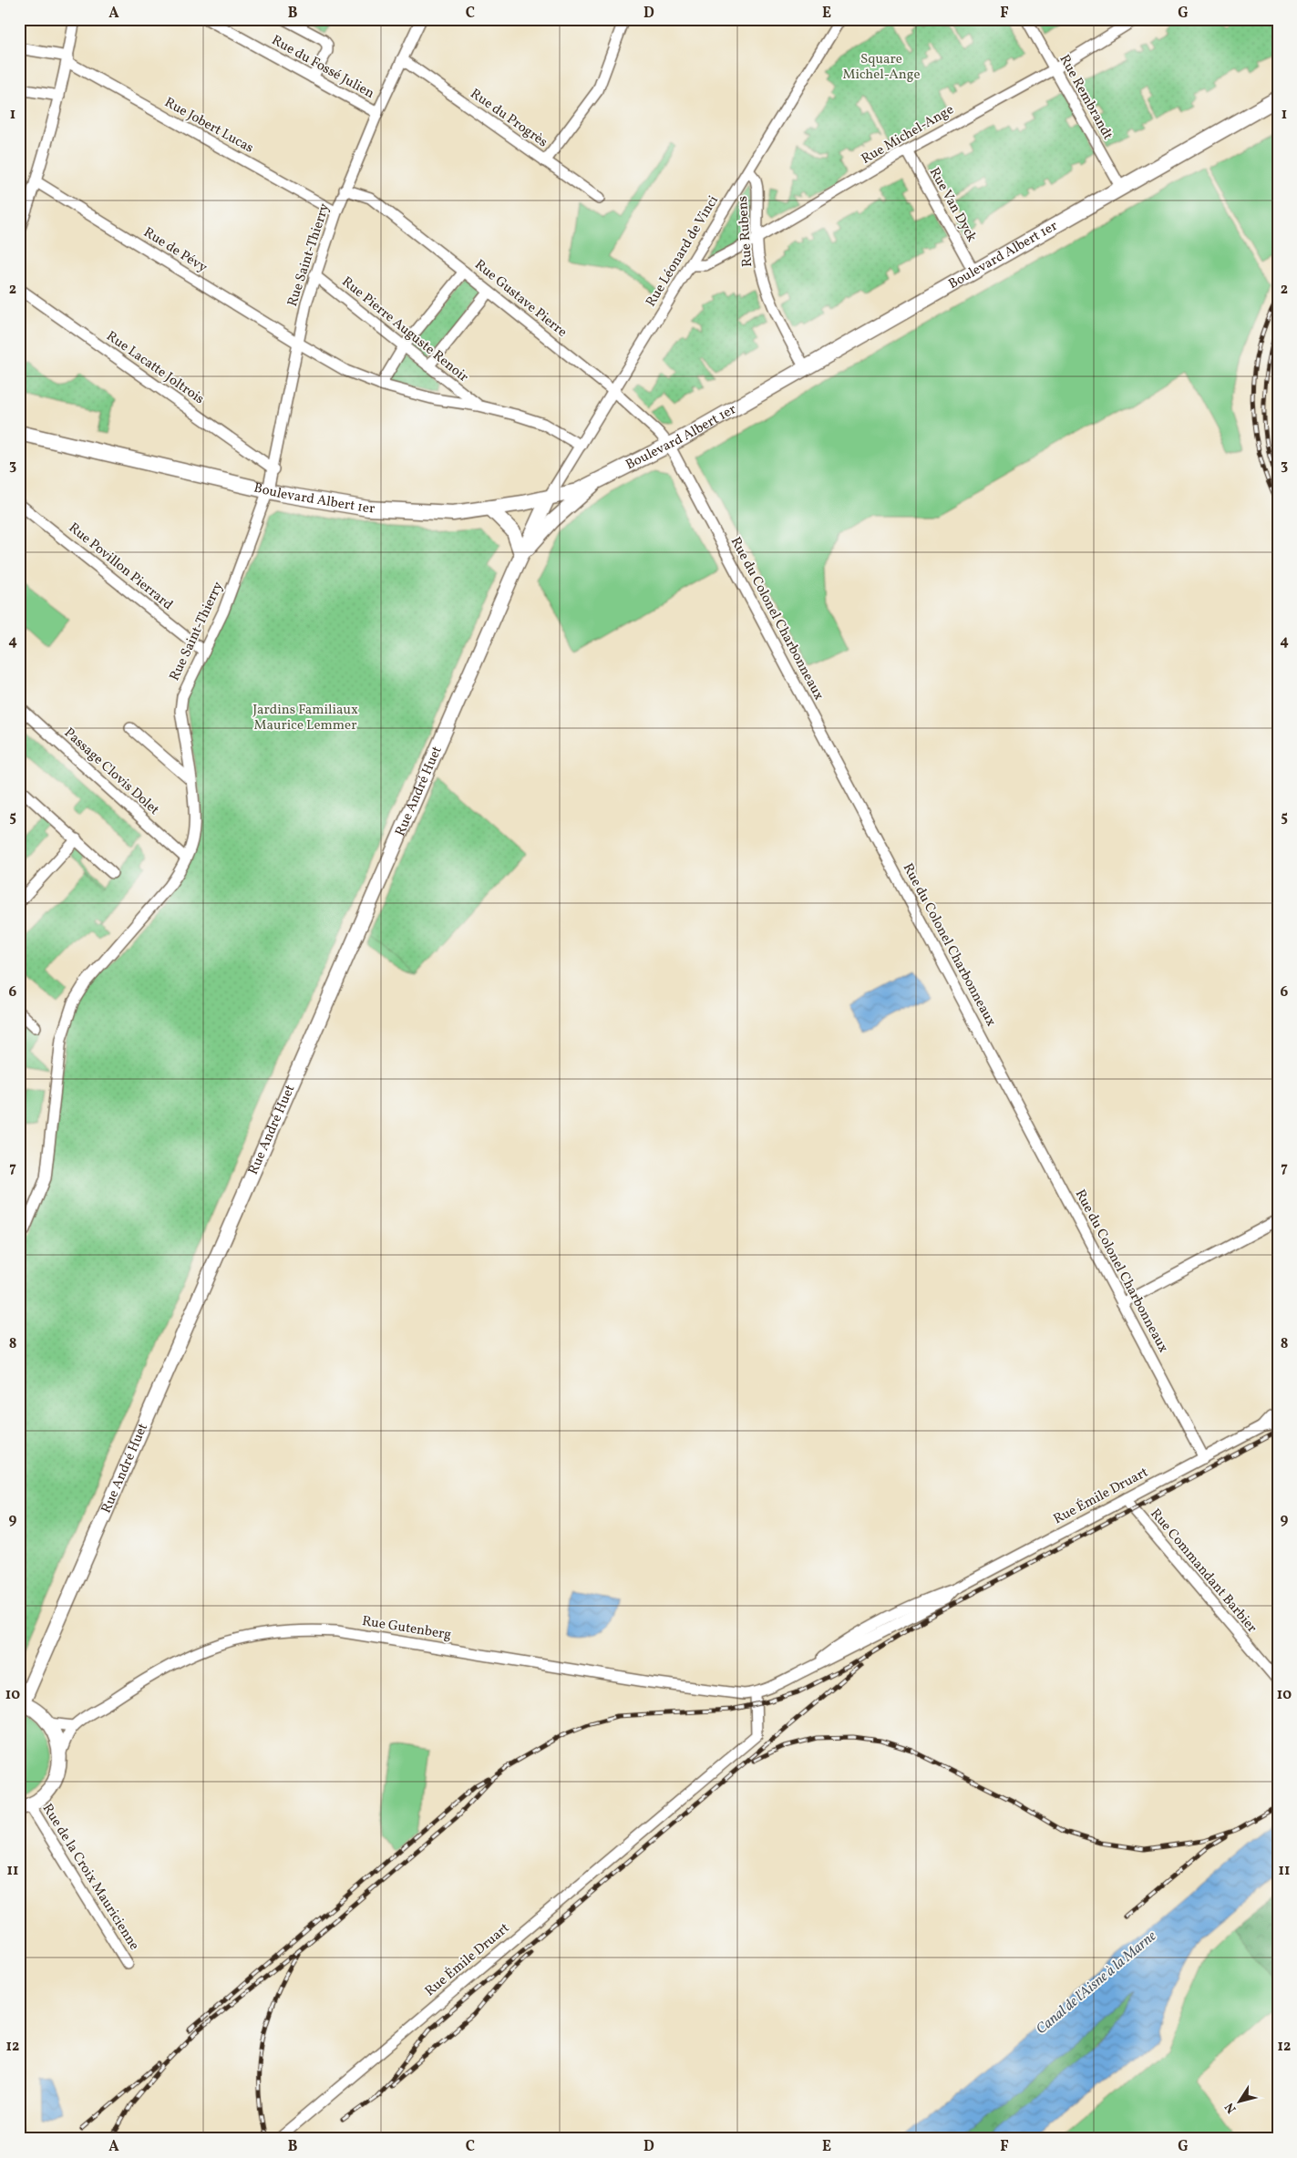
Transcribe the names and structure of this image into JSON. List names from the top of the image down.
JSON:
{
  "streets": {
    "main road": ["Boulevard Albert 1er"],
    "street": [
      "Rue du Fossé Julien",
      "Rue Rembrandt",
      "Rue du Progrès",
      "Rue Jobert Lucas",
      "Rue Michel-Ange",
      "Rue Van Dyck",
      "Rue Rubens",
      "Rue de Pévy",
      "Rue Léonard de Vinci",
      "Rue Saint-Thierry",
      "Rue Gustave Pierre",
      "Rue Pierre Auguste Renoir",
      "Rue Lacatte Joltrois",
      "Rue Povillon Pierrard",
      "Rue du Colonel Charbonneaux",
      "Passage Clovis Dolet",
      "Rue André Huet",
      "Rue Émile Druart",
      "Rue Commandant Barbier",
      "Rue Gutenberg",
      "Rue de la Croix Mauricienne"
    ]
  },
  "crossings": [
    ["Rue du Fossé Julien", "Rue Saint-Thierry"],
    ["Rue Rembrandt", "Rue Michel-Ange"],
    ["Rue Rembrandt", "Boulevard Albert 1er"],
    ["Rue du Progrès", "Rue Saint-Thierry"],
    ["Rue Jobert Lucas", "Rue Saint-Thierry"],
    ["Rue Michel-Ange", "Rue Van Dyck"],
    ["Rue Michel-Ange", "Rue Rubens"],
    ["Rue Michel-Ange", "Rue Léonard de Vinci"],
    ["Rue Van Dyck", "Boulevard Albert 1er"],
    ["Rue Rubens", "Rue Léonard de Vinci"],
    ["Rue Rubens", "Boulevard Albert 1er"],
    ["Rue de Pévy", "Rue Léonard de Vinci"],
    ["Rue de Pévy", "Rue Saint-Thierry"],
    ["Rue de Pévy", "Rue Pierre Auguste Renoir"],
    ["Rue Léonard de Vinci", "Boulevard Albert 1er"],
    ["Rue Léonard de Vinci", "Rue Gustave Pierre"],
    ["Rue Léonard de Vinci", "Rue André Huet"],
    ["Rue Saint-Thierry", "Boulevard Albert 1er"],
    ["Rue Saint-Thierry", "Rue Gustave Pierre"],
    ["Rue Saint-Thierry", "Rue Pierre Auguste Renoir"],
    ["Rue Saint-Thierry", "Rue Lacatte Joltrois"],
    ["Rue Saint-Thierry", "Rue Povillon Pierrard"],
    ["Rue Saint-Thierry", "Passage Clovis Dolet"],
    ["Boulevard Albert 1er", "Rue Gustave Pierre"],
    ["Boulevard Albert 1er", "Rue du Colonel Charbonneaux"],
    ["Boulevard Albert 1er", "Rue André Huet"],
    ["Rue Gustave Pierre", "Rue du Colonel Charbonneaux"],
    ["Rue du Colonel Charbonneaux", "Rue Émile Druart"],
    ["Rue Émile Druart", "Rue Commandant Barbier"],
    ["Rue Émile Druart", "Rue Gutenberg"]
  ],
  "water": ["Canal de l'Aisne à la Marne"],
  "parks": ["Square Michel-Ange", "Jardins Familiaux Maurice Lemmer"],
  "north": "bottom left",
  "grid": {
    "columns": [
      "A",
      "B",
      "C",
      "D",
      "E",
      "F",
      "G"
    ],
    "rows": [
      "1",
      "2",
      "3",
      "4",
      "5",
      "6",
      "7",
      "8",
      "9",
      "10",
      "11",
      "12"
    ]
  }
}
